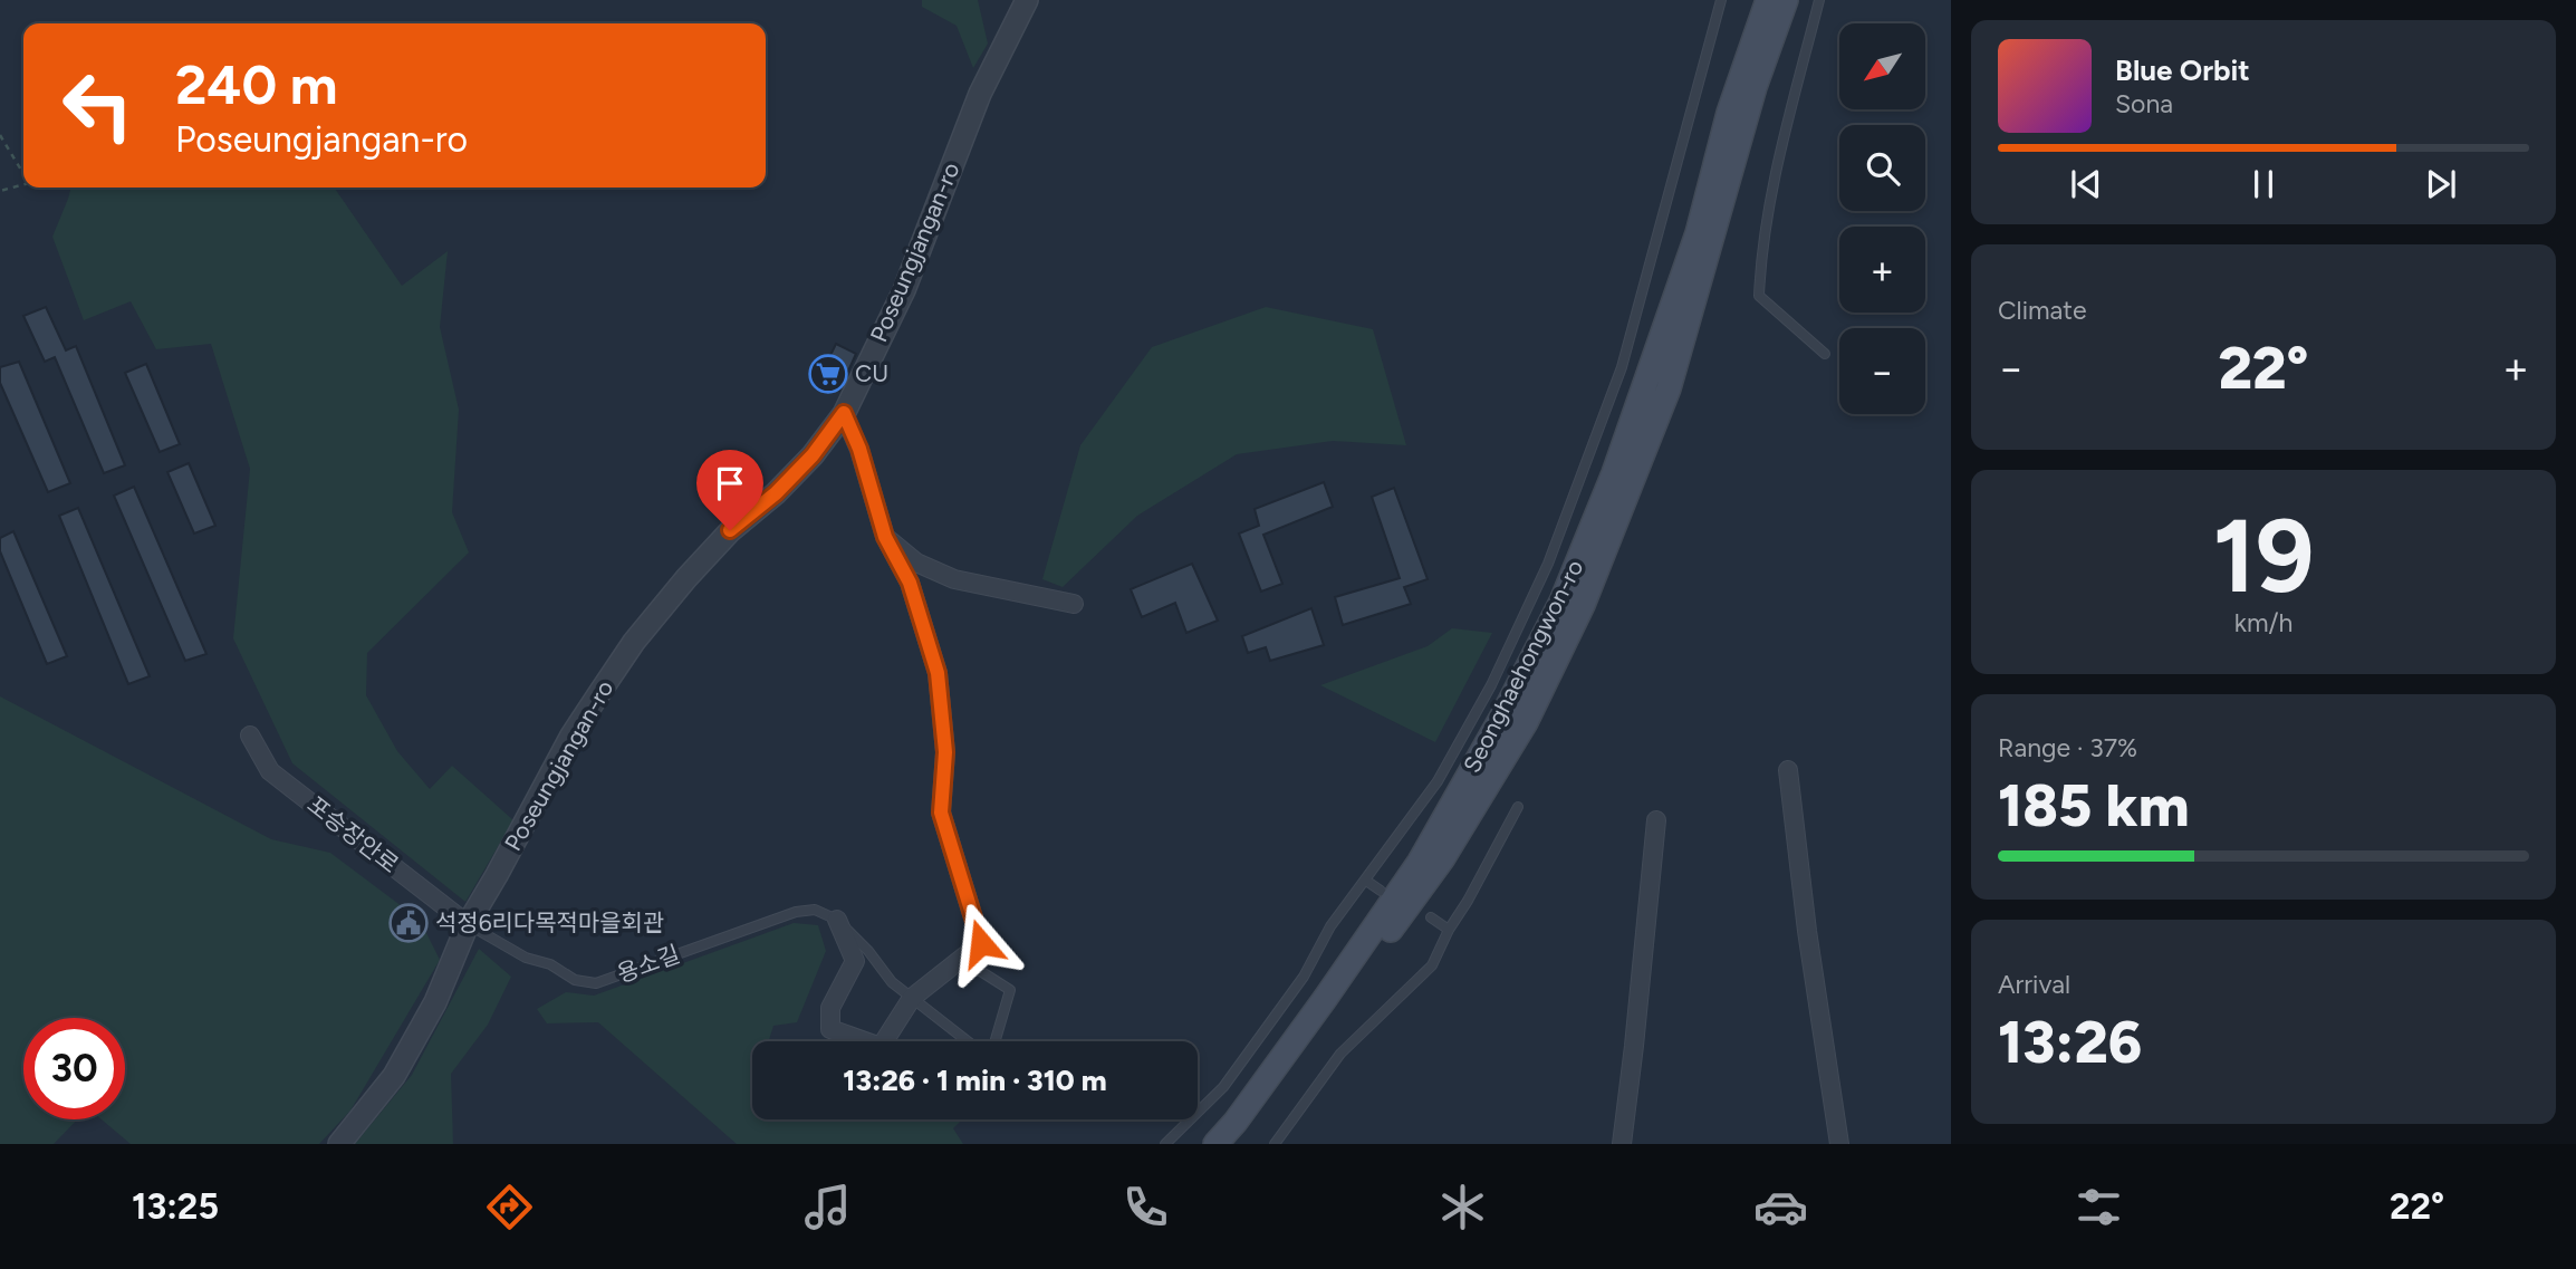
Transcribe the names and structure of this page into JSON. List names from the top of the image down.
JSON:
{
  "streets": {
    "main road": ["Seonghaehongwon-ro"],
    "street": ["Poseungjangan-ro", "포승장안로"],
    "lane": ["용소길"]
  },
  "crossings": [
    ["Poseungjangan-ro", "포승장안로"],
    ["Poseungjangan-ro", "용소길"],
    ["포승장안로", "용소길"]
  ],
  "places": {
    "supermarket": ["CU"],
    "public building": ["석정6리다목적마을회관"]
  },
  "north": "bottom left",
  "page": {
    "map_buttons": ["+", "−"],
    "turn": ["240 m", "Poseungjangan-ro"],
    "song": ["Blue Orbit", "Sona"],
    "tile": [
      "Climate",
      ["19", "km/h"],
      ["Range · 37%", "185 km"],
      ["Arrival", "13:26"]
    ],
    "heat": ["−", "22°", "+"],
    "limit": "30",
    "trip": "13:26 · 1 min · 310 m",
    "tabs": ["13:25", "22°"]
  }
}
